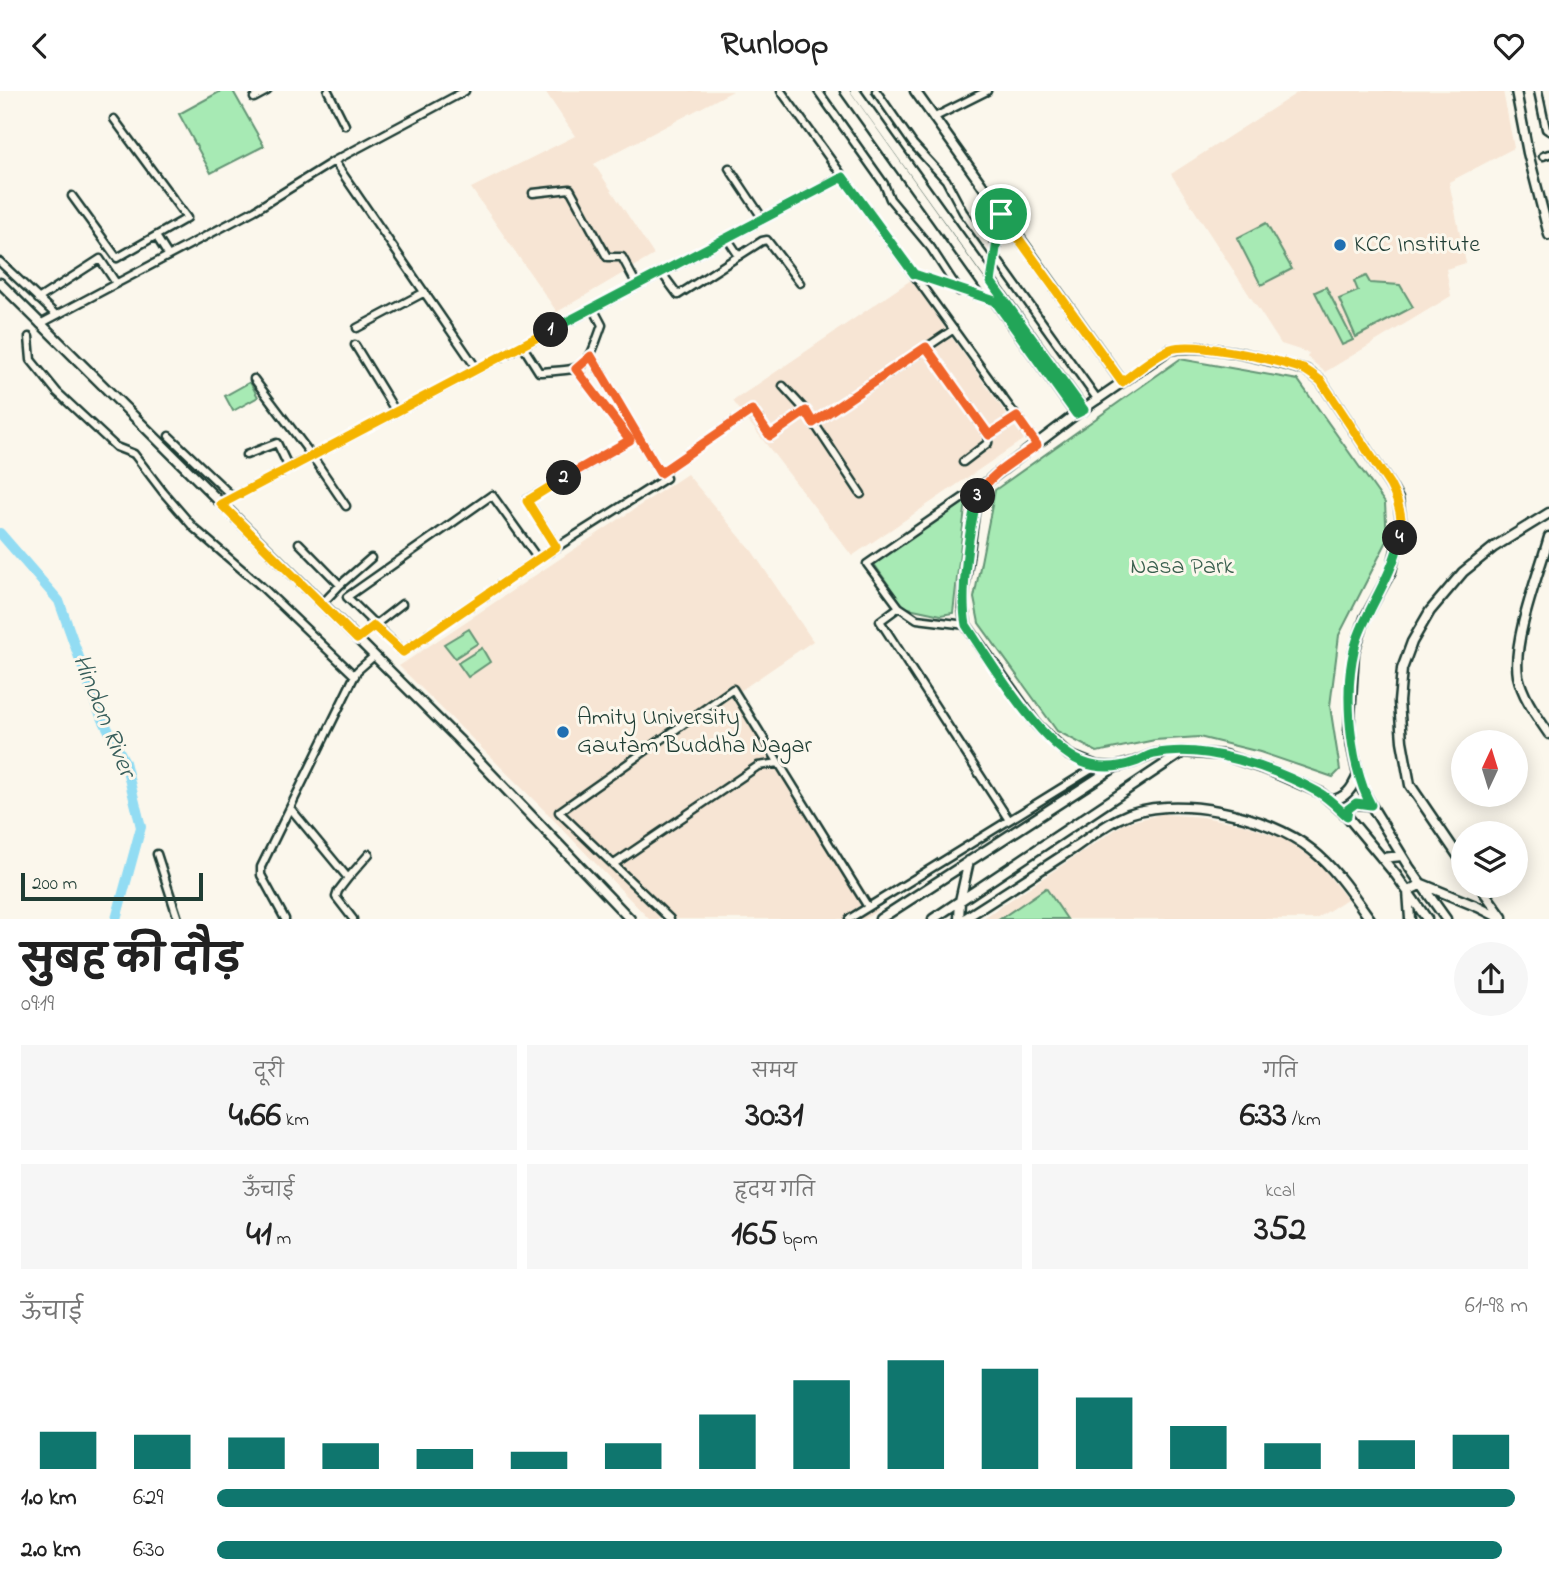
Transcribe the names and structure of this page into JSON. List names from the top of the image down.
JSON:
{
  "water": ["Hindon River"],
  "parks": ["Nasa Park"],
  "places": ["KCC Institute", "Amity University Gautam Buddha Nagar"],
  "scale_bar": "200 m",
  "north": "top",
  "page": {
    "header": "Runloop",
    "pins": [
      "1",
      "2",
      "3",
      "4"
    ],
    "scale": "200 m",
    "heading": ["सुबह की दौड़", "09:19"],
    "stats": [
      ["दूरी", "4.66 km"],
      ["समय", "30:31"],
      ["गति", "6:33 /km"],
      ["ऊँचाई", "41 m"],
      ["हृदय गति", "165 bpm"],
      ["kcal", "352"]
    ],
    "chart": ["ऊँचाई", "61–98 m"],
    "list": [
      {
        "name": "1.0 km",
        "note": "6:29"
      },
      {
        "name": "2.0 km",
        "note": "6:30"
      }
    ]
  }
}
